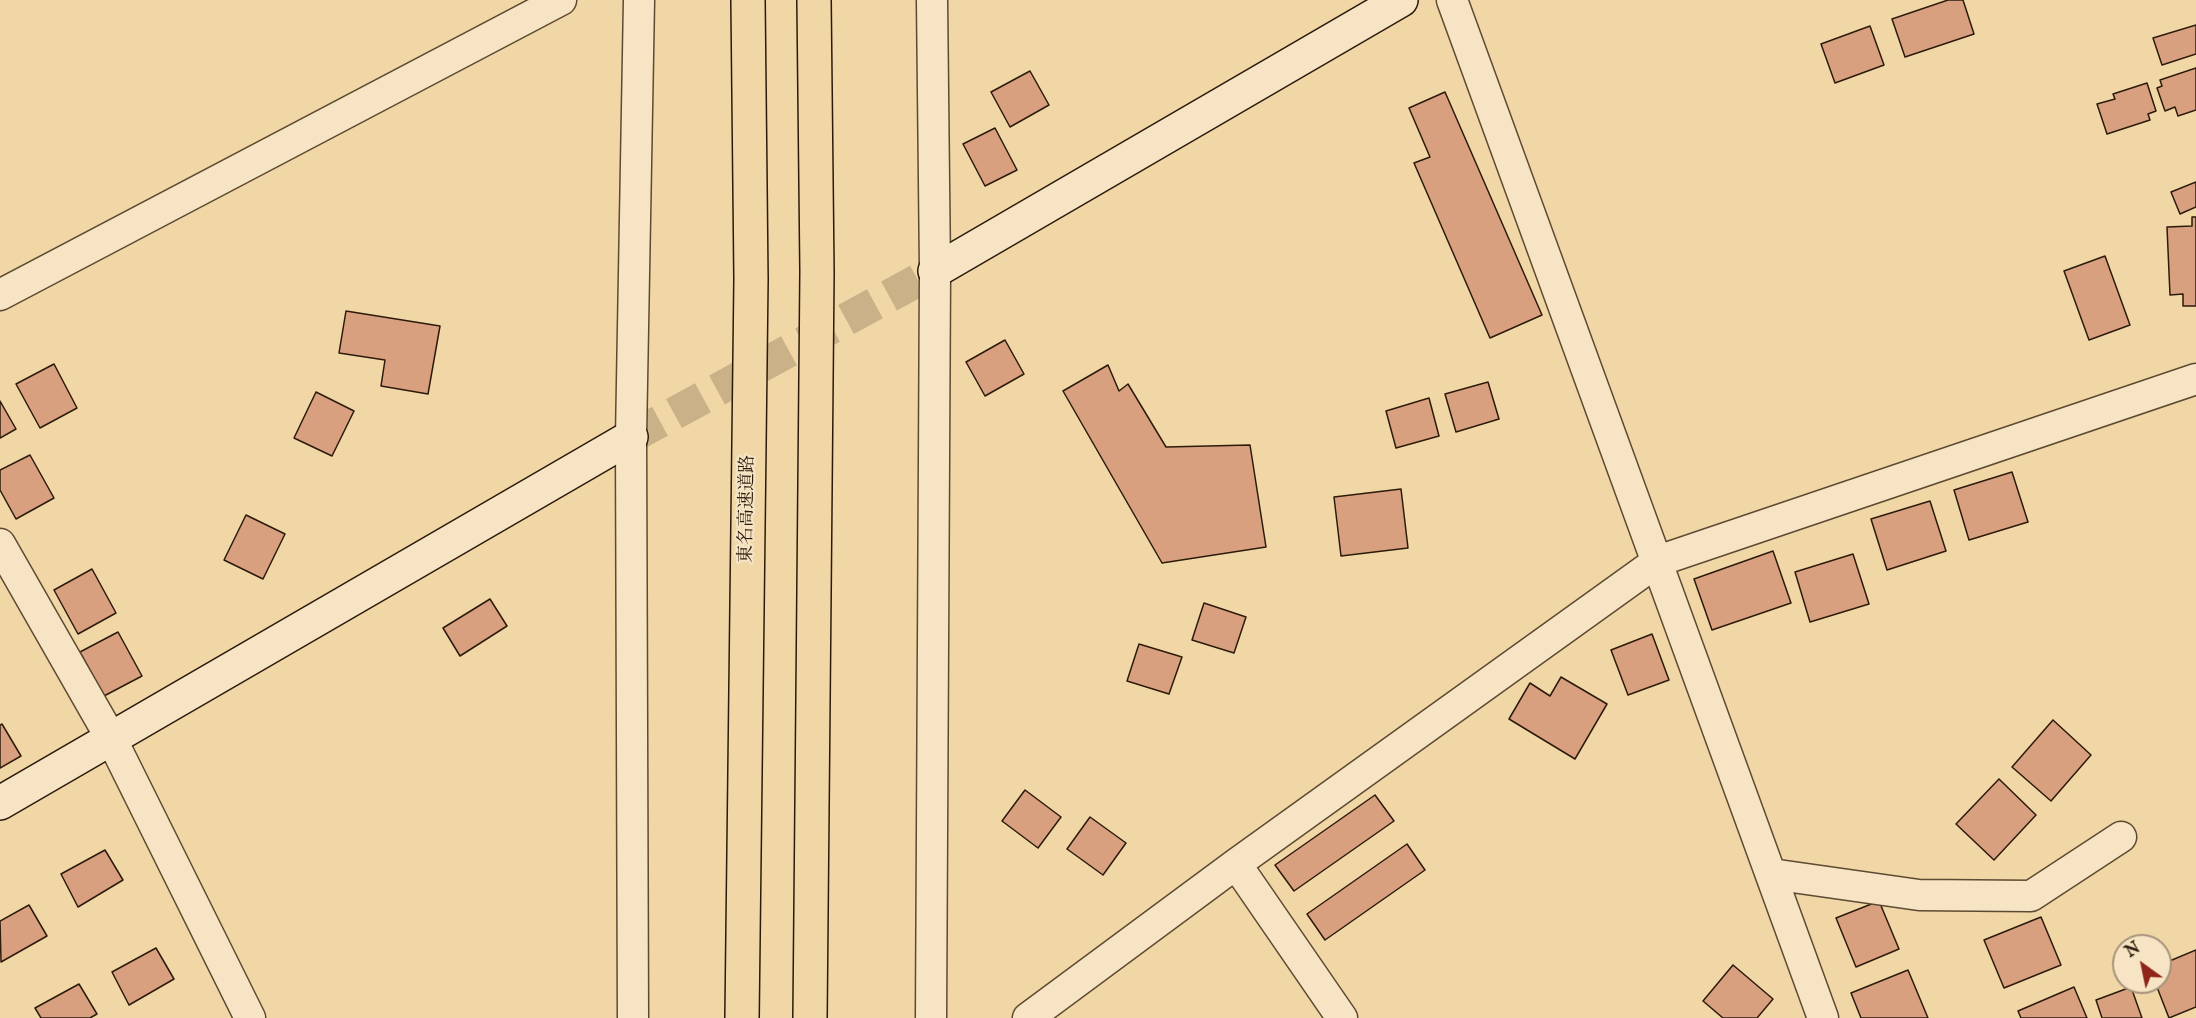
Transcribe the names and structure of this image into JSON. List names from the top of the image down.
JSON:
{
  "streets": {
    "highway": ["東名高速道路"]
  },
  "north": "top left"
}
